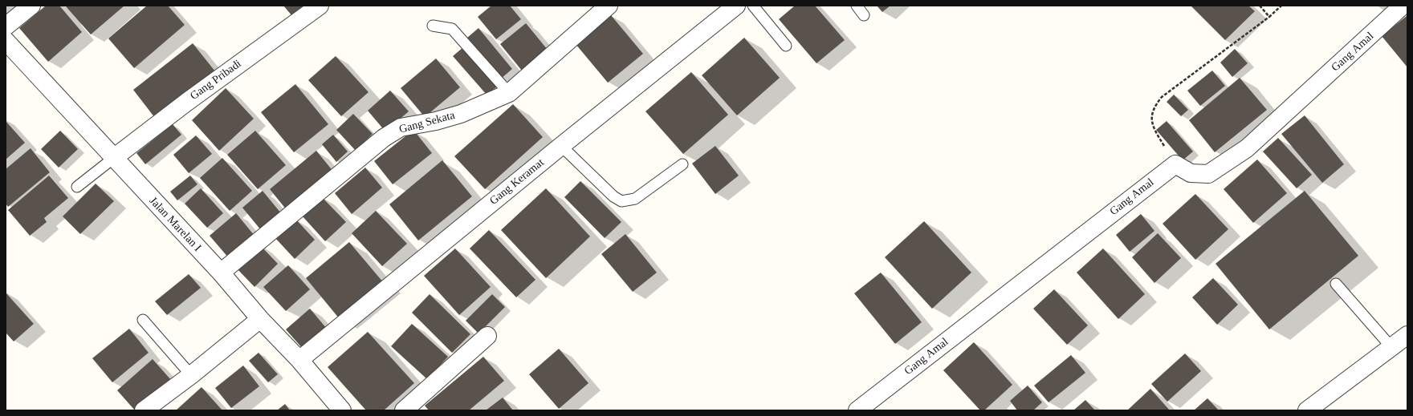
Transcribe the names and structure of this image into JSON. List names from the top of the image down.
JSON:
{
  "streets": {
    "street": [
      "Gang Amal",
      "Gang Pribadi",
      "Gang Sekata",
      "Gang Keramat",
      "Jalan Marelan I"
    ]
  },
  "crossings": [
    ["Gang Pribadi", "Jalan Marelan I"],
    ["Gang Sekata", "Jalan Marelan I"],
    ["Gang Keramat", "Jalan Marelan I"]
  ]
}
